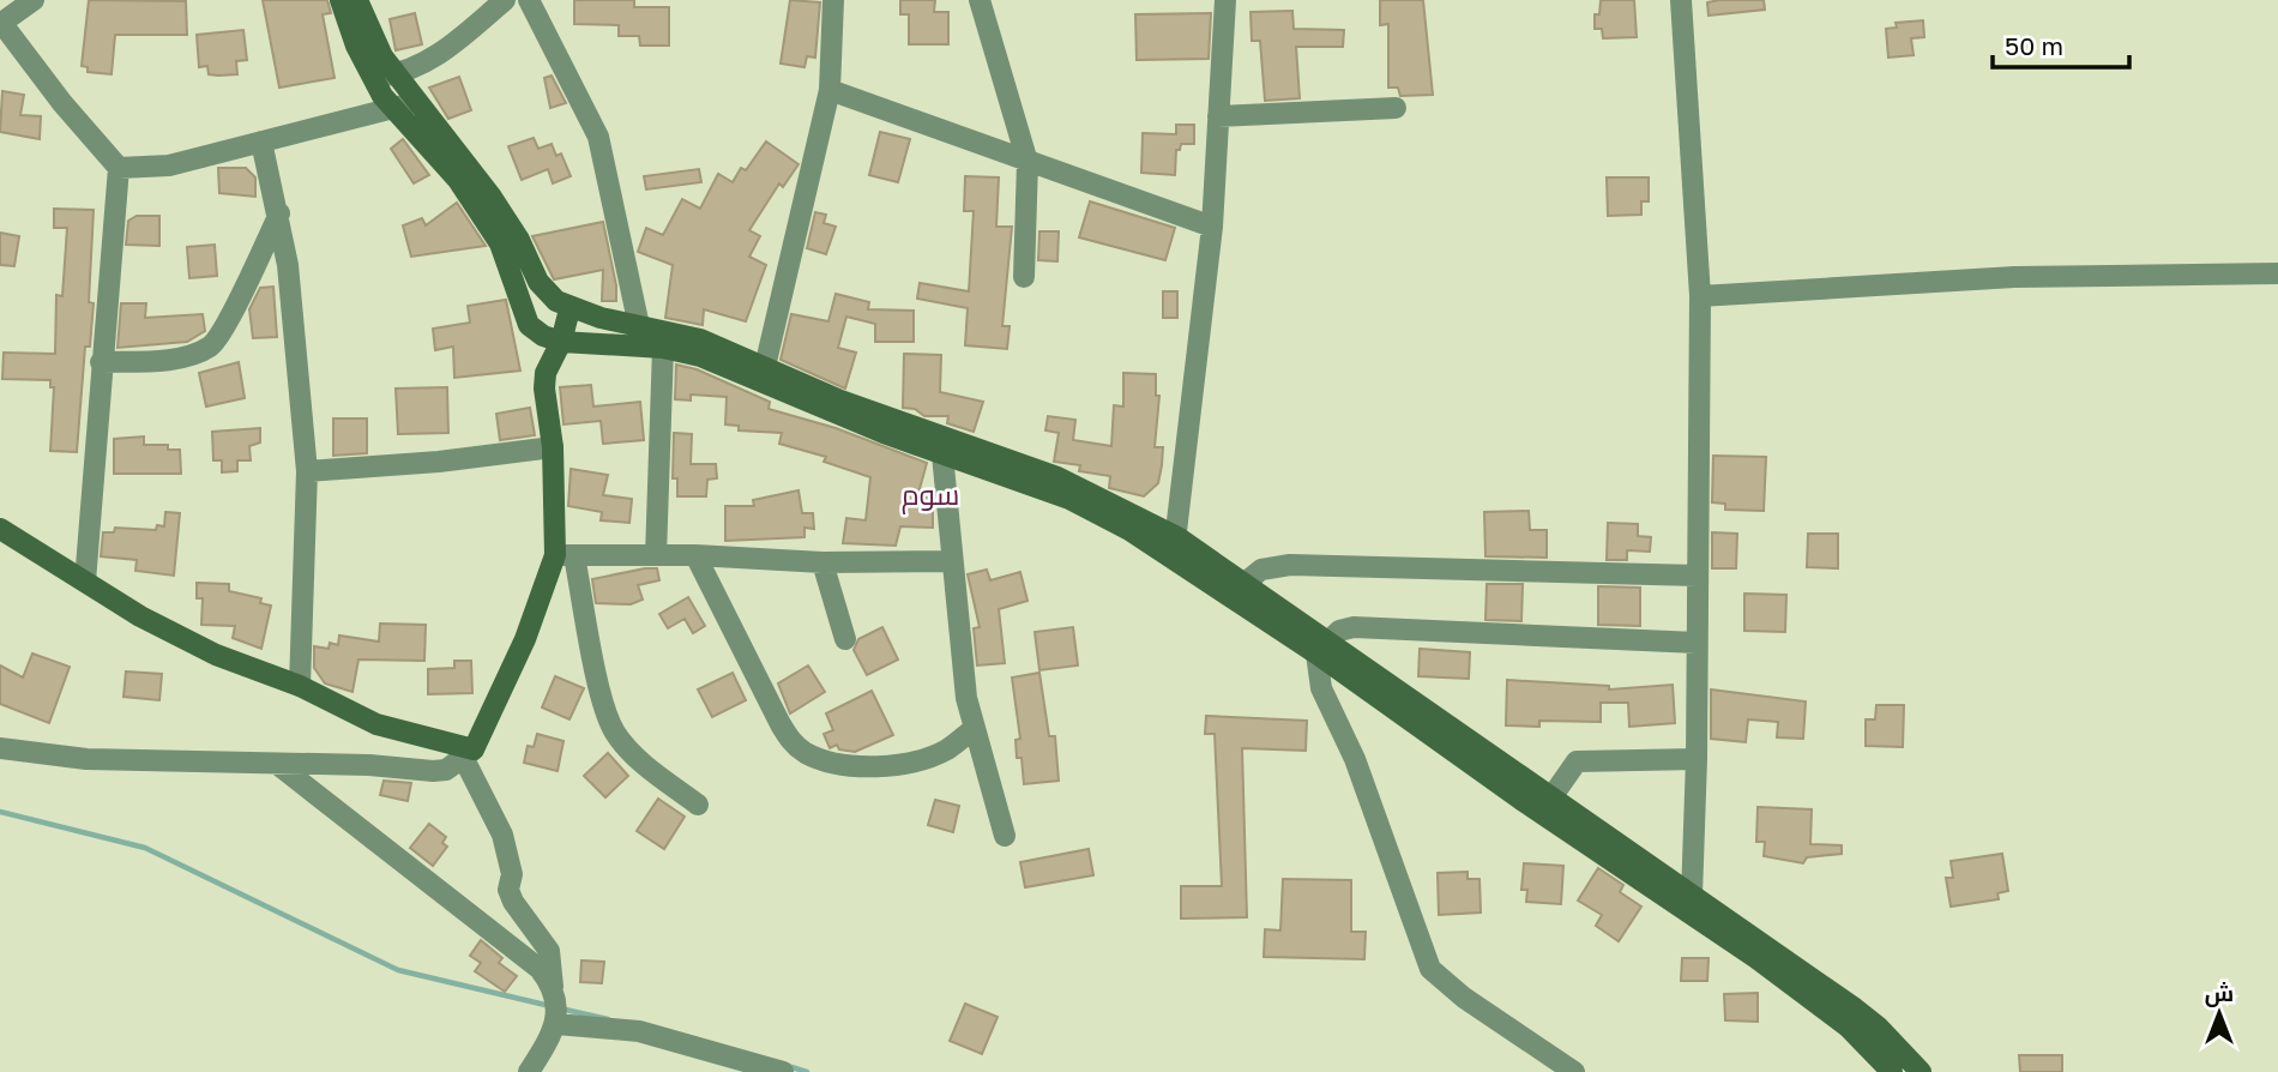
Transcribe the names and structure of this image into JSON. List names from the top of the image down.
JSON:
{
  "districts": ["سوم"],
  "scale_bar": "50 m",
  "north": "top"
}
